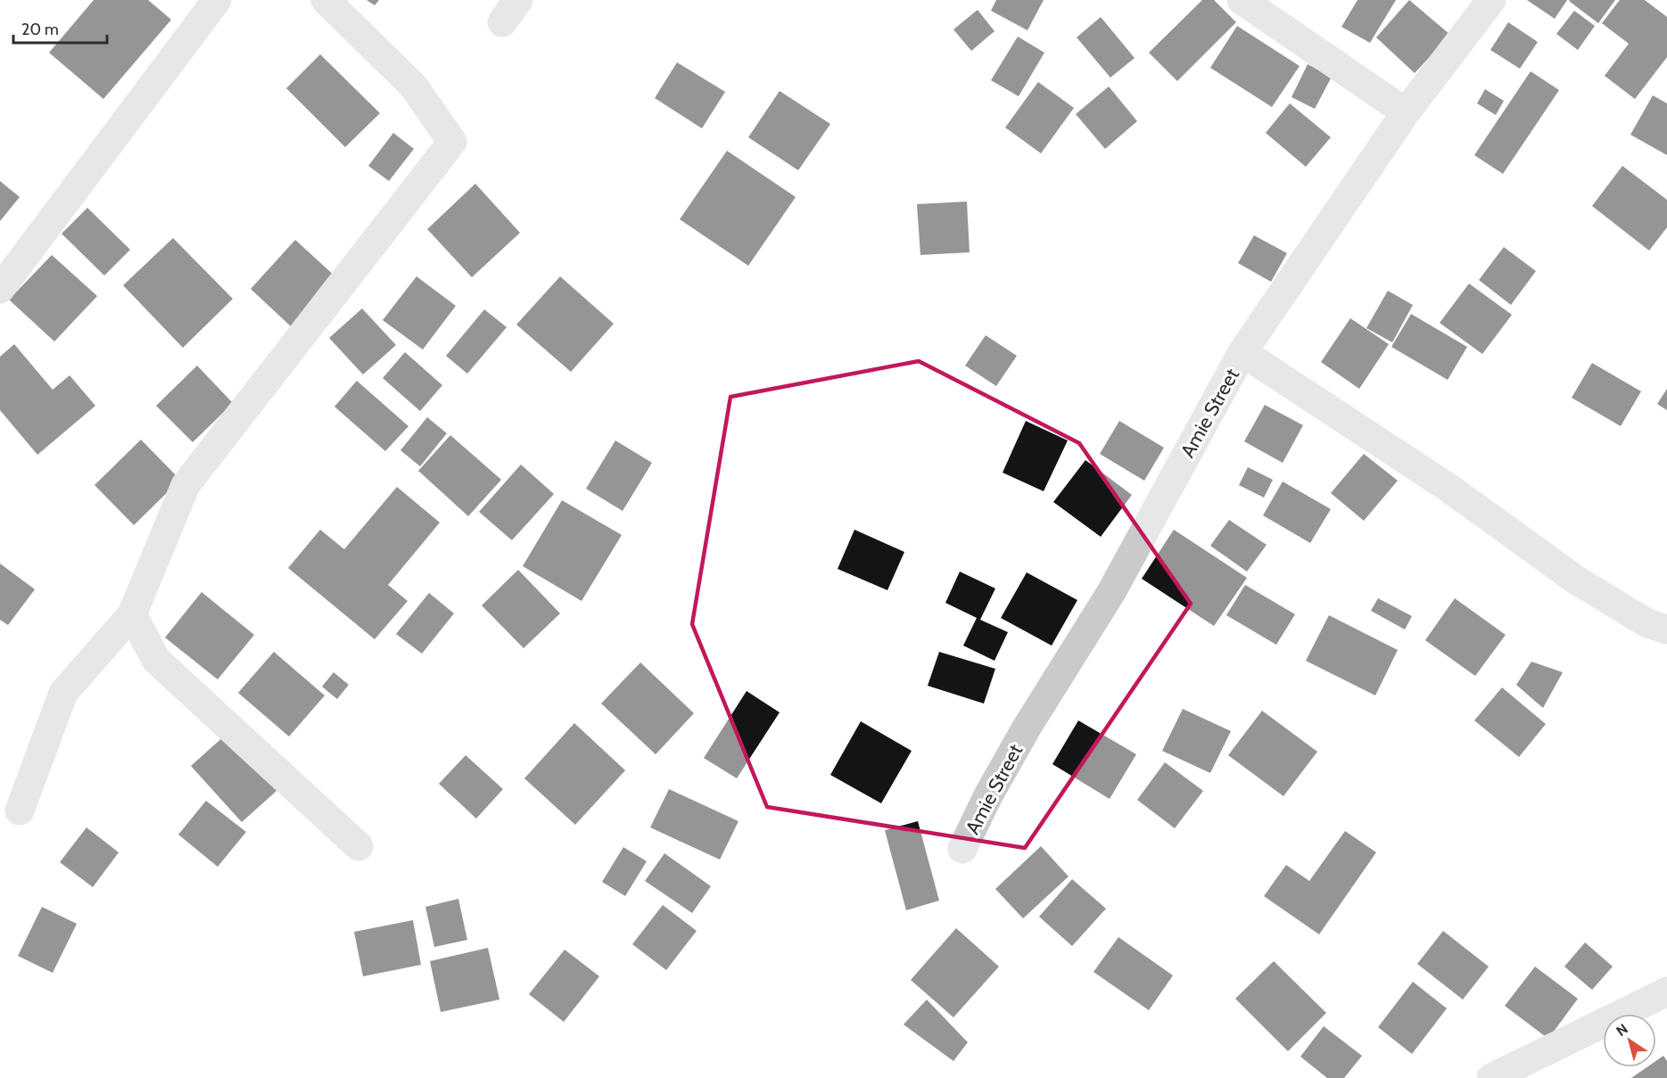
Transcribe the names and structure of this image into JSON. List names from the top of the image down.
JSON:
{
  "streets": {
    "street": ["Amie Street"]
  },
  "scale_bar": "20 m",
  "north": "top left"
}
